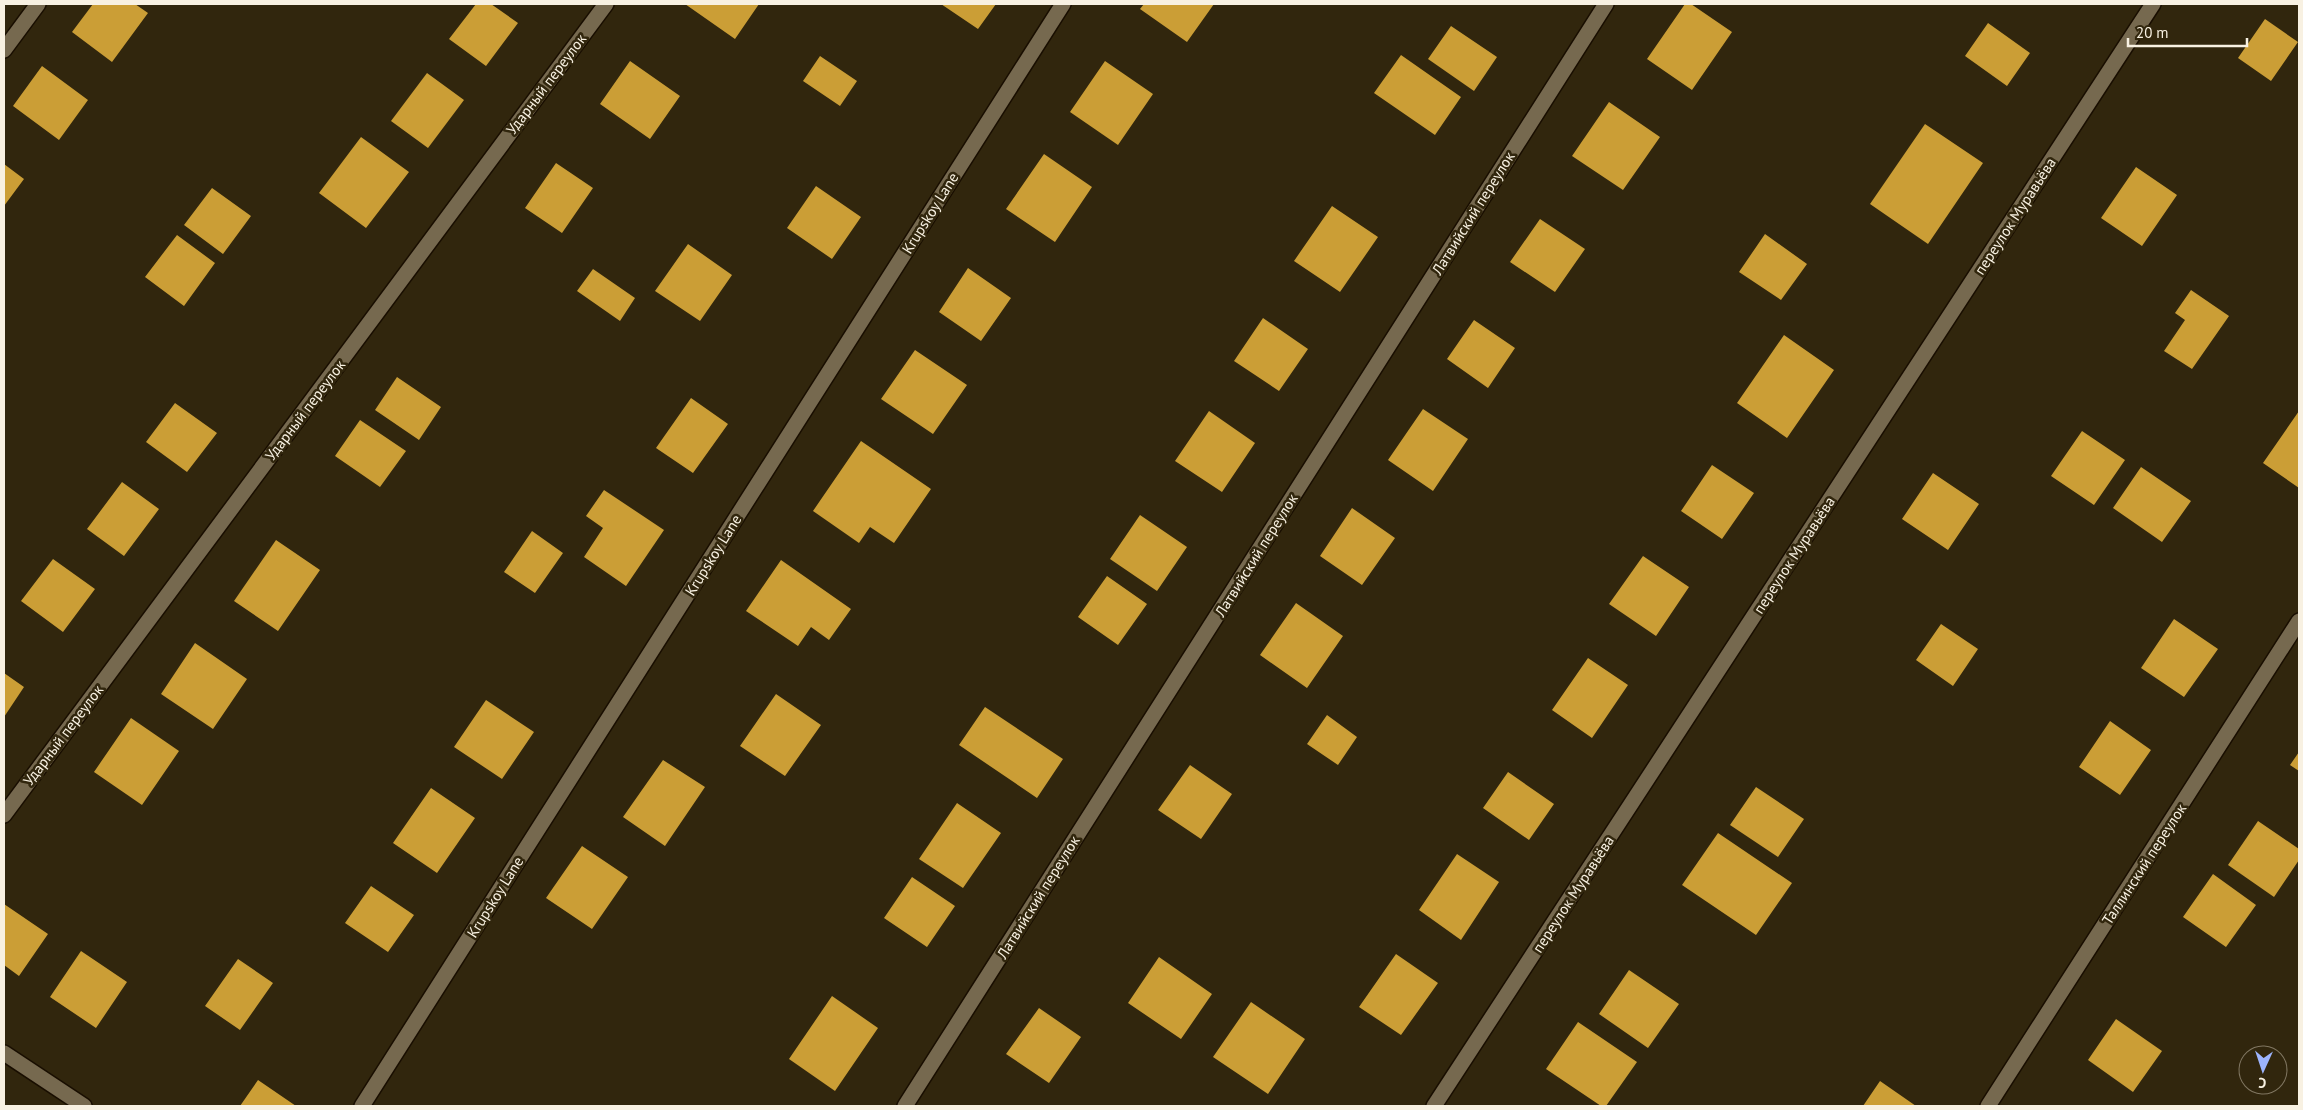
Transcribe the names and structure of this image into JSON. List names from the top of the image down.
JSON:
{
  "streets": {
    "street": [
      "Ударный переулок",
      "Krupskoy Lane",
      "Латвийский переулок",
      "переулок Муравьёва",
      "Таллинский переулок"
    ]
  },
  "scale_bar": "20 m",
  "north": "bottom"
}
